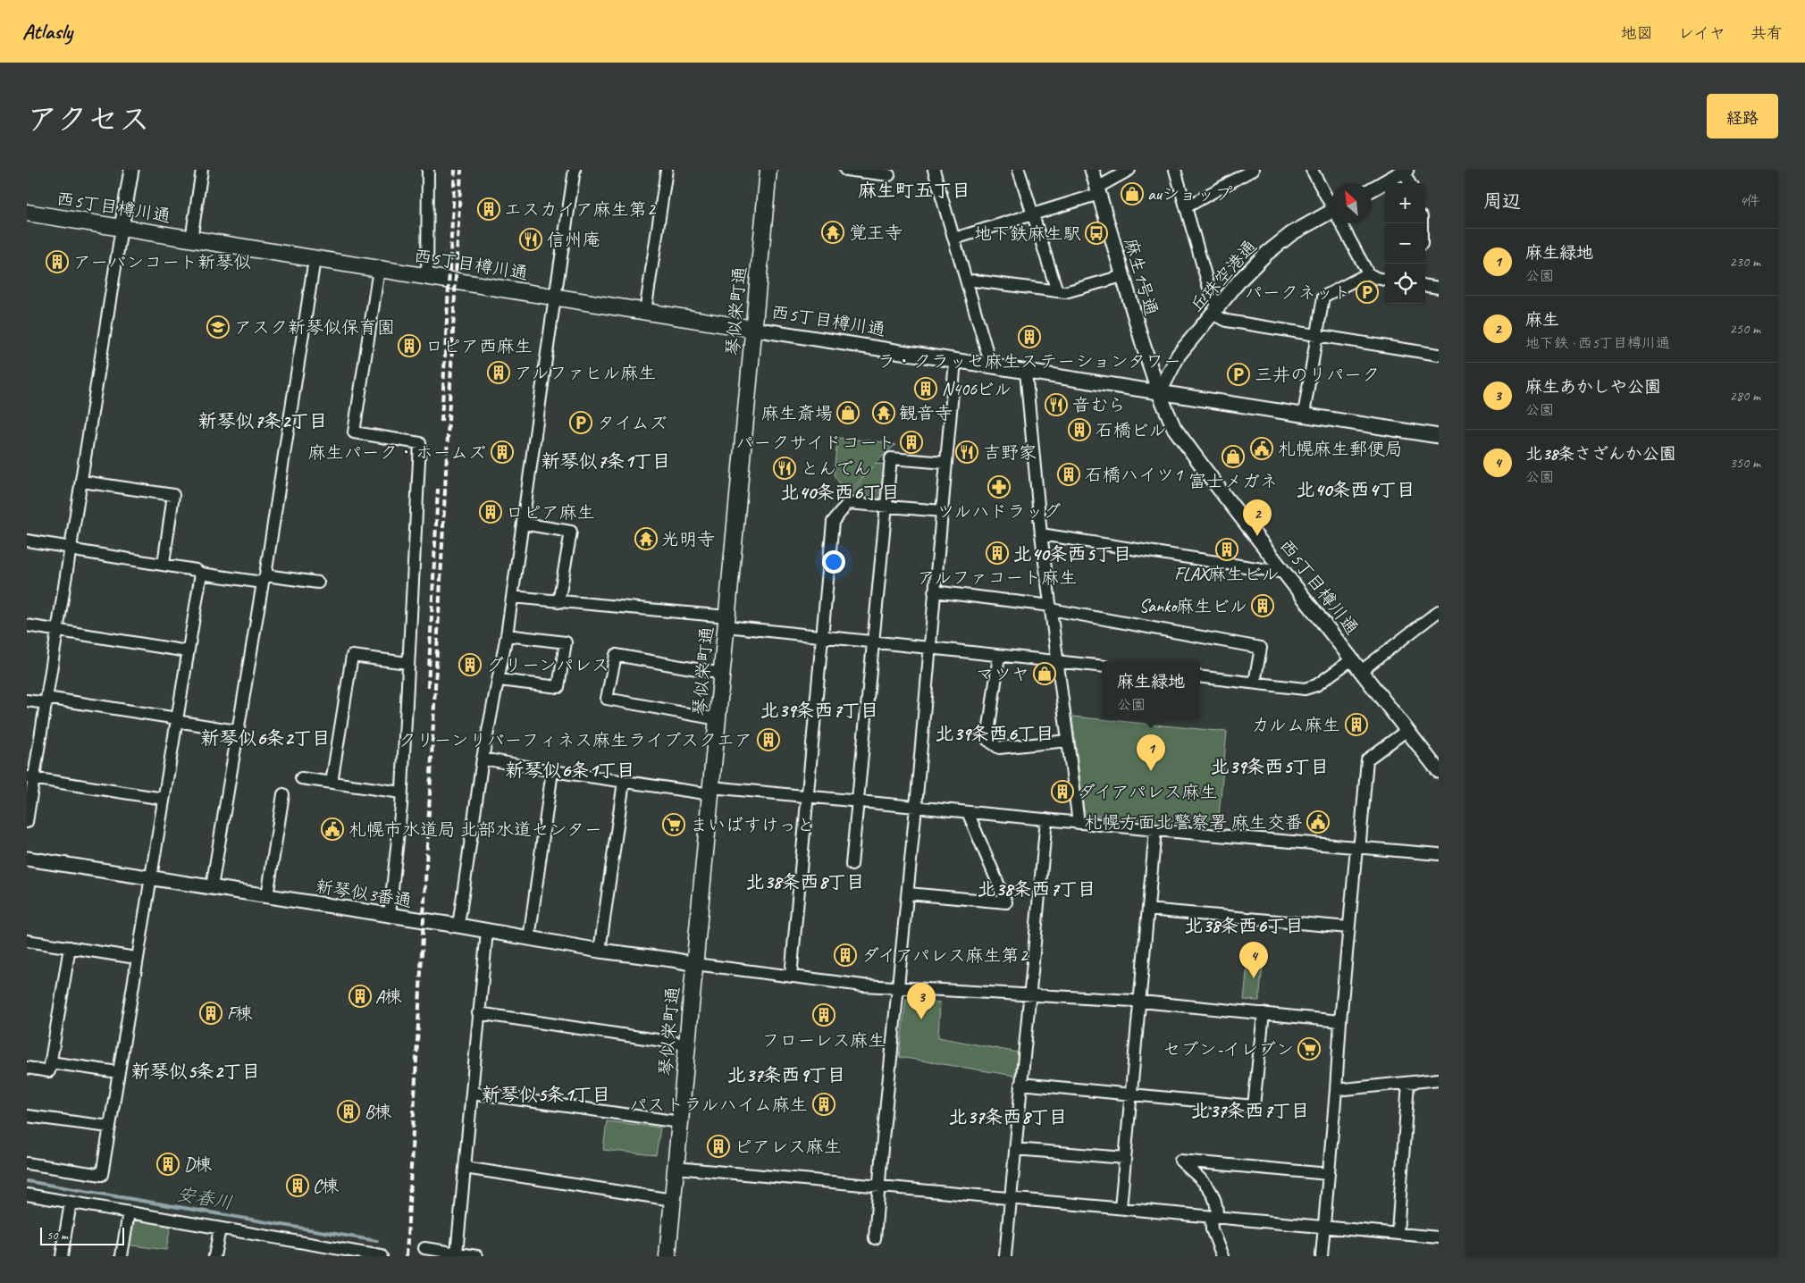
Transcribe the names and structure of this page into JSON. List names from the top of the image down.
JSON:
{
  "streets": {
    "main road": ["西5丁目樽川通", "琴似栄町通"],
    "street": ["丘珠空港通", "麻生1号通", "新琴似3番通"]
  },
  "crossings": [
    ["西5丁目樽川通", "丘珠空港通"],
    ["西5丁目樽川通", "麻生1号通"],
    ["西5丁目樽川通", "琴似栄町通"],
    ["丘珠空港通", "麻生1号通"],
    ["琴似栄町通", "新琴似3番通"]
  ],
  "districts": [
    "麻生町五丁目",
    "新琴似7条2丁目",
    "新琴似7条1丁目",
    "北40条西4丁目",
    "北40条西6丁目",
    "北40条西5丁目",
    "北39条西7丁目",
    "北39条西6丁目",
    "新琴似6条2丁目",
    "北39条西5丁目",
    "新琴似6条1丁目",
    "北38条西8丁目",
    "北38条西7丁目",
    "北38条西6丁目",
    "新琴似5条2丁目",
    "北37条西9丁目",
    "新琴似5条1丁目",
    "北37条西7丁目",
    "北37条西8丁目"
  ],
  "water": ["安春川"],
  "places": {
    "shop": [
      "auショップ",
      "麻生斎場",
      "富士メガネ",
      "マツヤ"
    ],
    "building": [
      "エスカイア麻生第2",
      "アーバンコート新琴似",
      "ラ・クラッセ麻生ステーションタワー",
      "ロピア西麻生",
      "アルファヒル麻生",
      "N406ビル",
      "石橋ビル",
      "パークサイドコート",
      "麻生パーク・ホームズ",
      "石橋ハイツ1",
      "ロピア麻生",
      "FLAX麻生ビル",
      "アルファコート麻生",
      "Sanko麻生ビル",
      "グリーンパレス",
      "カルム麻生",
      "クリーンリバーフィネス麻生ライブスクエア",
      "ダイアパレス麻生",
      "ダイアパレス麻生第2",
      "A棟",
      "F棟",
      "フローレス麻生",
      "パストラルハイム麻生",
      "B棟",
      "ピアレス麻生",
      "D棟",
      "C棟"
    ],
    "temple": ["覚王寺", "観音寺", "光明寺"],
    "bus stop": ["地下鉄麻生駅"],
    "restaurant": [
      "信州庵",
      "音むら",
      "吉野家",
      "とんでん"
    ],
    "parking": ["パークネット", "三井のリパーク", "タイムズ"],
    "school or university": ["アスク新琴似保育園"],
    "public building": ["札幌麻生郵便局", "札幌方面北警察署 麻生交番", "札幌市水道局 北部水道センター"],
    "pharmacy": ["ツルハドラッグ"],
    "supermarket": ["まいばすけっと", "セブン-イレブン"]
  },
  "scale_bar": "50 m",
  "north": "top left",
  "page": {
    "header": "Atlasly",
    "nav": ["地図", "レイヤ", "共有"],
    "title": "アクセス",
    "buttons": "経路",
    "heading": ["周辺", "4件"],
    "map_buttons": ["+", "−"],
    "list": [
      {
        "mark": "1",
        "name": "麻生緑地",
        "note": "公園",
        "value": "230 m"
      },
      {
        "mark": "2",
        "name": "麻生",
        "note": "地下鉄 · 西5丁目樽川通",
        "value": "250 m"
      },
      {
        "mark": "3",
        "name": "麻生あかしや公園",
        "note": "公園",
        "value": "280 m"
      },
      {
        "mark": "4",
        "name": "北38条さざんか公園",
        "note": "公園",
        "value": "350 m"
      }
    ],
    "pins": [
      "2",
      "1",
      "4",
      "3"
    ],
    "popup": ["麻生緑地", "公園"],
    "scale": "50 m"
  }
}
